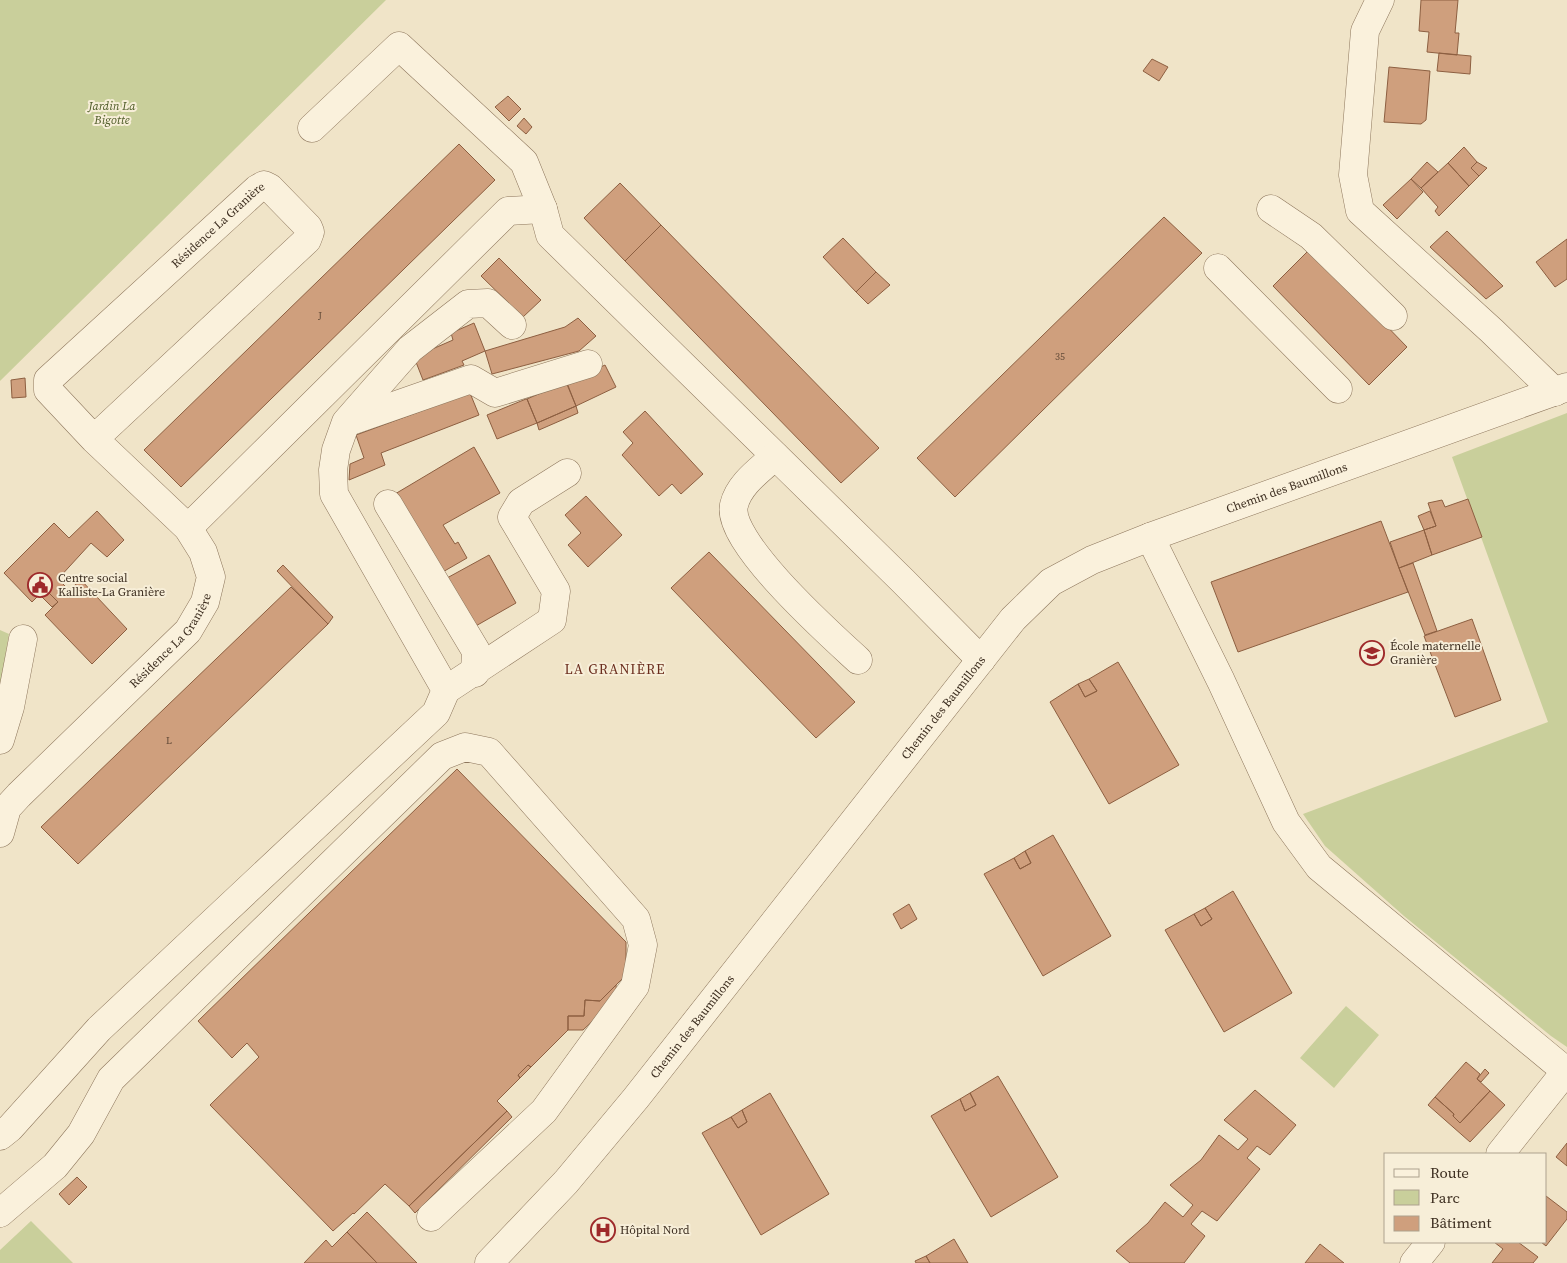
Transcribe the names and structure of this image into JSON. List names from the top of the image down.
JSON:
{
  "streets": {
    "street": ["Résidence La Granière", "Chemin des Baumillons"]
  },
  "districts": ["LA GRANIÈRE"],
  "parks": ["Jardin La Bigotte"],
  "places": {
    "public building": ["Centre social Kalliste-La Granière"],
    "school or university": ["École maternelle Granière"],
    "hospital": ["Hôpital Nord"]
  },
  "house_numbers": ["J", "35", "L"],
  "legend": ["Route", "Parc", "Bâtiment"]
}
